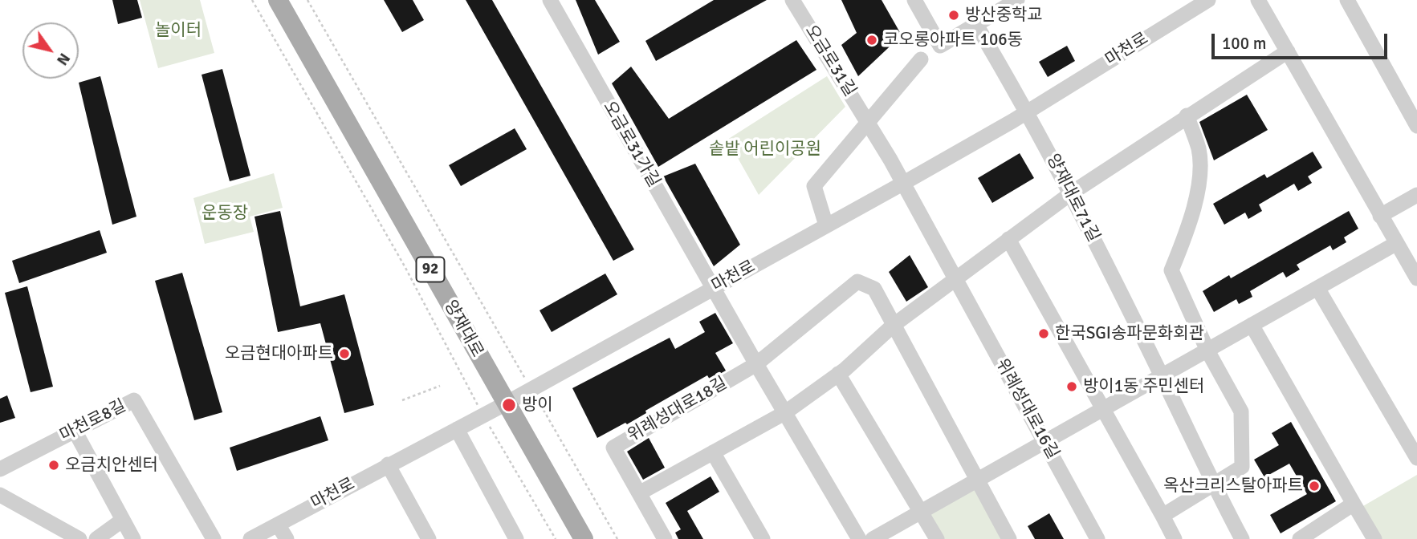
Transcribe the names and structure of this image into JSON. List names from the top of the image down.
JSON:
{
  "streets": {
    "main road": ["92", "양재대로"],
    "street": [
      "마천로",
      "오금로31길",
      "오금로31가길",
      "양재대로71길",
      "위례성대로16길",
      "위례성대로18길",
      "마천로8길"
    ]
  },
  "crossings": [
    ["마천로", "오금로31길"],
    ["마천로", "오금로31가길"],
    ["마천로", "양재대로71길"],
    ["마천로", "양재대로"],
    ["마천로", "위례성대로16길"],
    ["오금로31길", "위례성대로16길"]
  ],
  "parks": ["놀이터", "솥밭 어린이공원", "운동장"],
  "places": [
    "방산중학교",
    "코오롱아파트 106동",
    "한국SGI송파문화회관",
    "오금현대아파트",
    "방이1동 주민센터",
    "방이",
    "오금치안센터",
    "옥산크리스탈아파트"
  ],
  "scale_bar": "100 m",
  "north": "bottom right"
}
